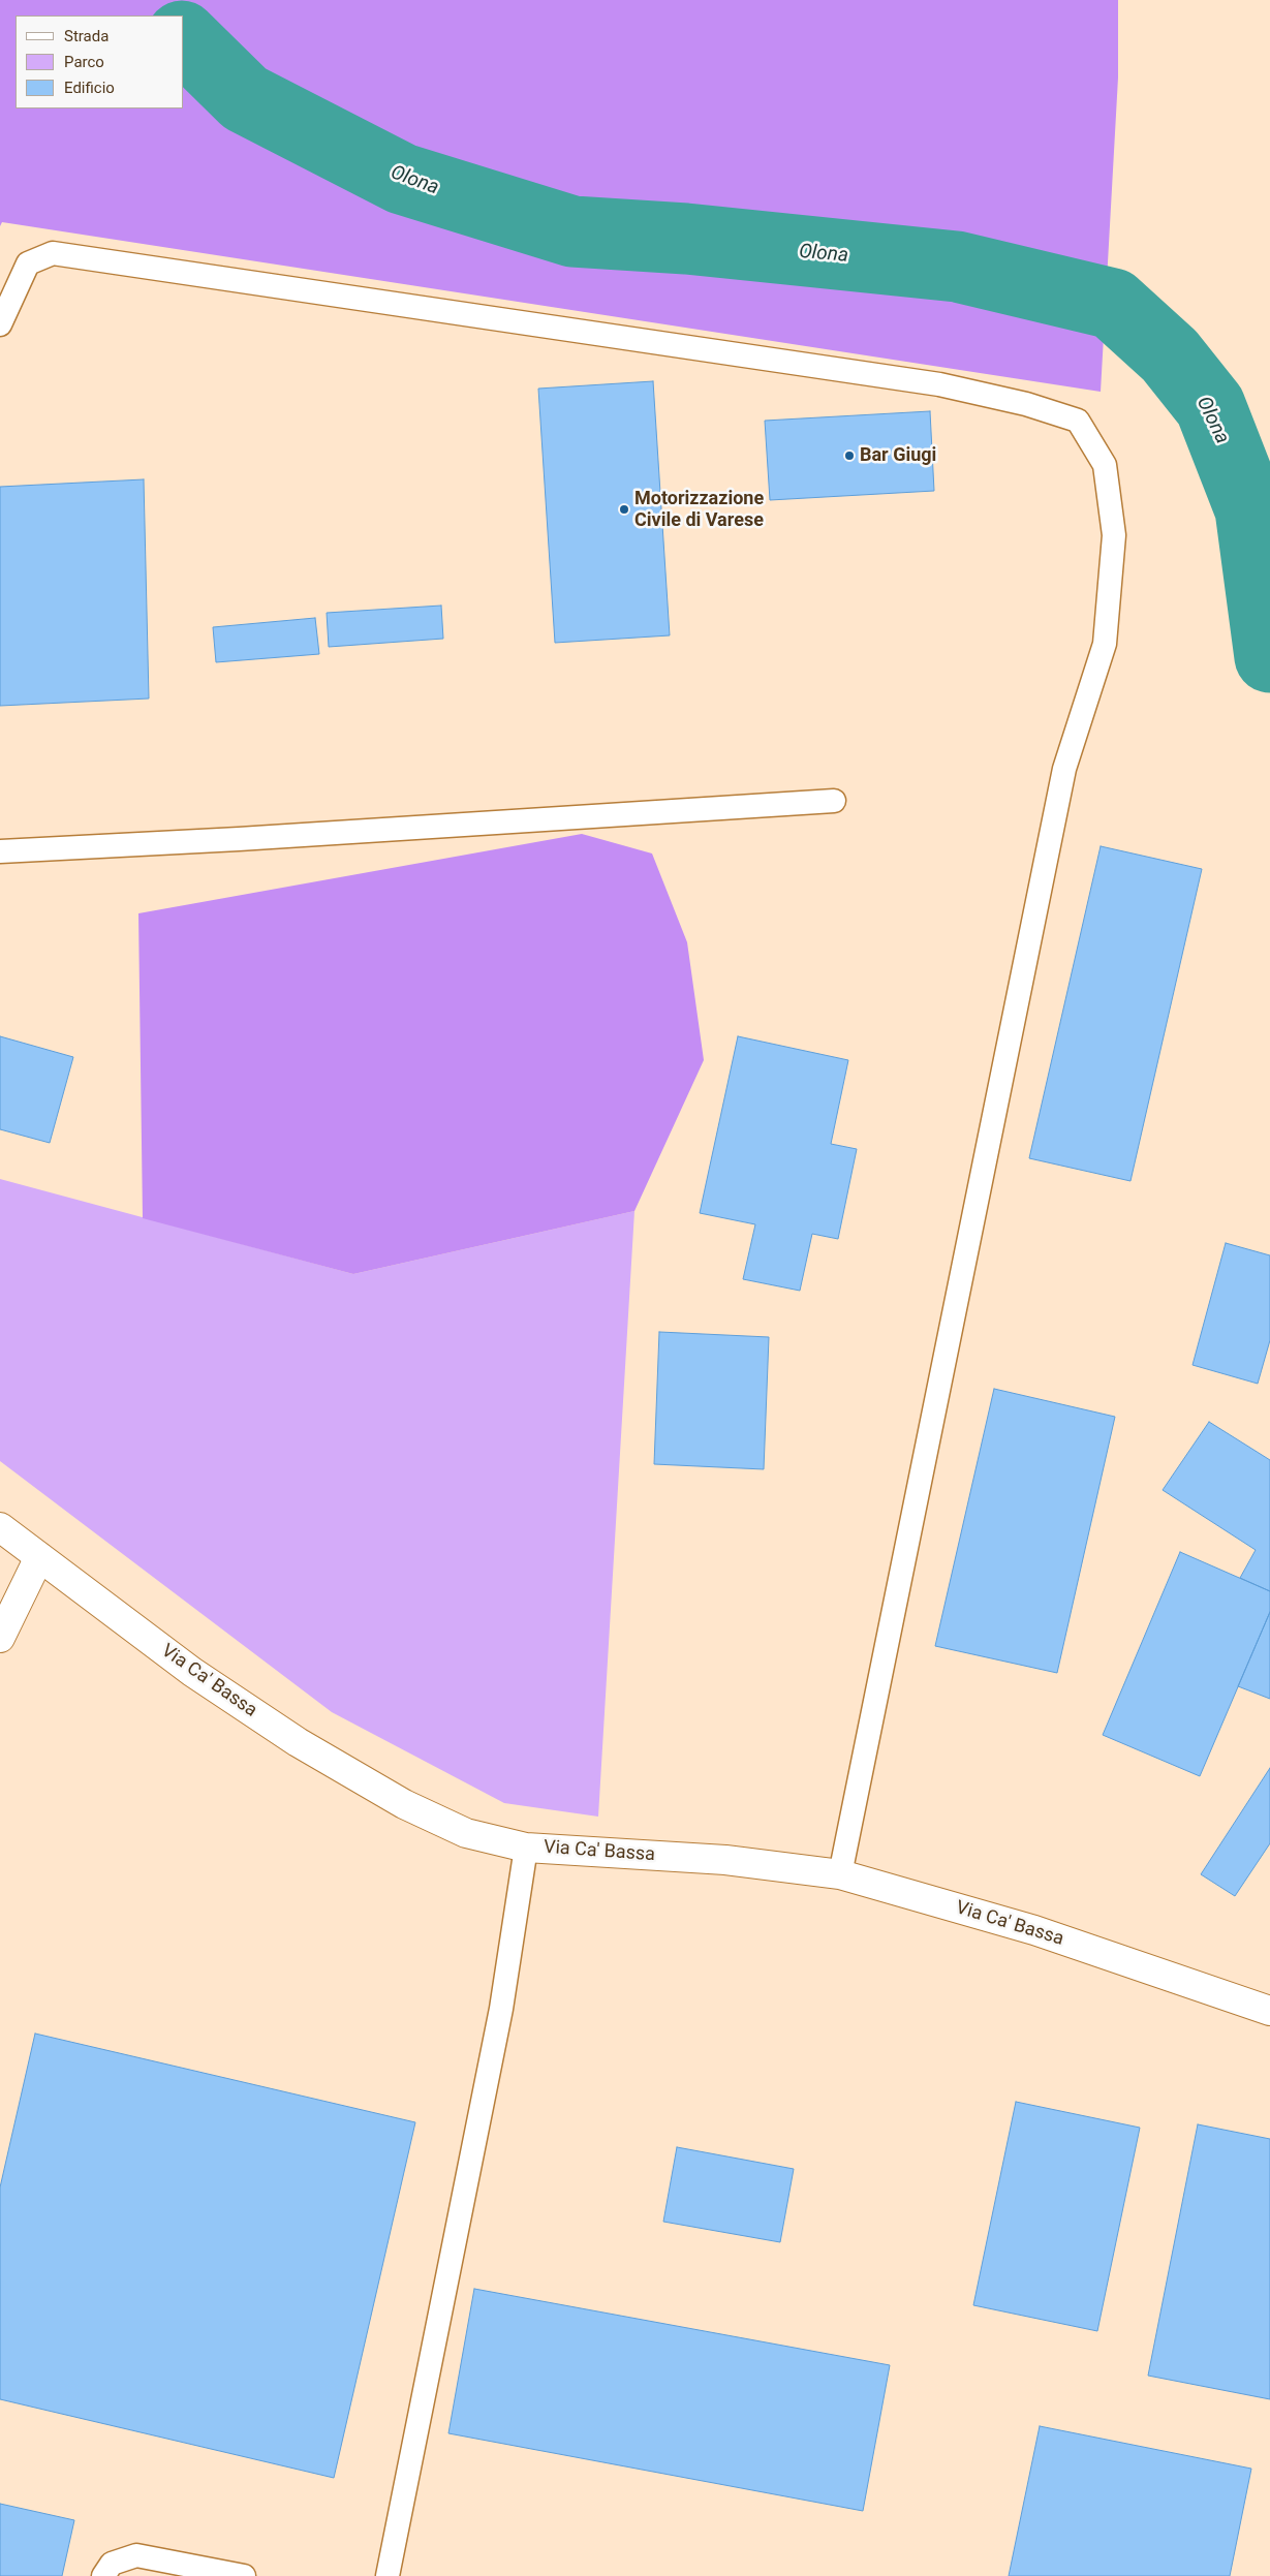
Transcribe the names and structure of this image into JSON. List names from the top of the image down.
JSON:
{
  "streets": {
    "street": ["Via Ca' Bassa"]
  },
  "water": ["Olona"],
  "places": ["Bar Giugi", "Motorizzazione Civile di Varese"],
  "legend": ["Strada", "Parco", "Edificio"]
}
